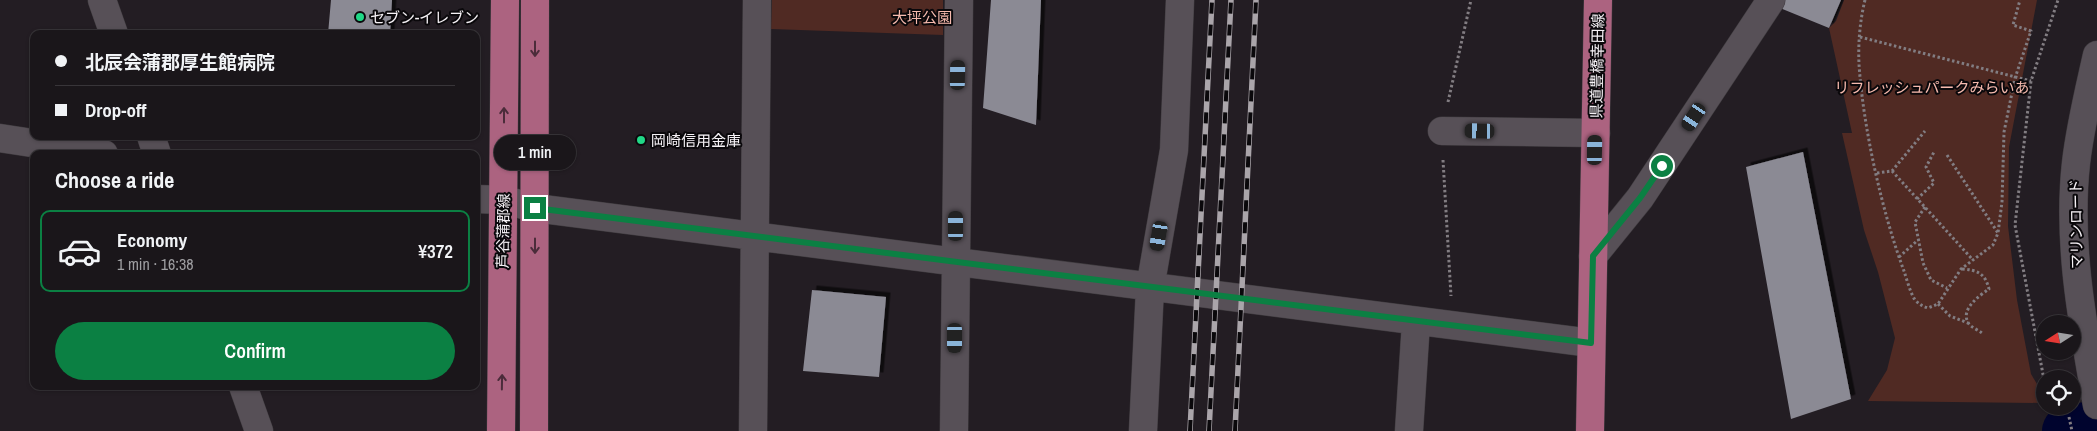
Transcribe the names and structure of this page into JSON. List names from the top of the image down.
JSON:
{
  "streets": {
    "main road": ["県道豊橋幸田線", "芦谷蒲郡線"],
    "street": ["マリンロード"]
  },
  "parks": ["大坪公園", "リフレッシュパークみらいあ"],
  "places": ["セブン-イレブン", "岡崎信用金庫"],
  "north": "left",
  "page": {
    "banner": ["北辰会蒲郡厚生館病院", "Drop-off"],
    "bubble": "1 min",
    "heading": "Choose a ride",
    "list": [
      {
        "name": "Economy",
        "note": "1 min · 16:38",
        "value": "¥372"
      }
    ],
    "buttons": "Confirm"
  }
}
